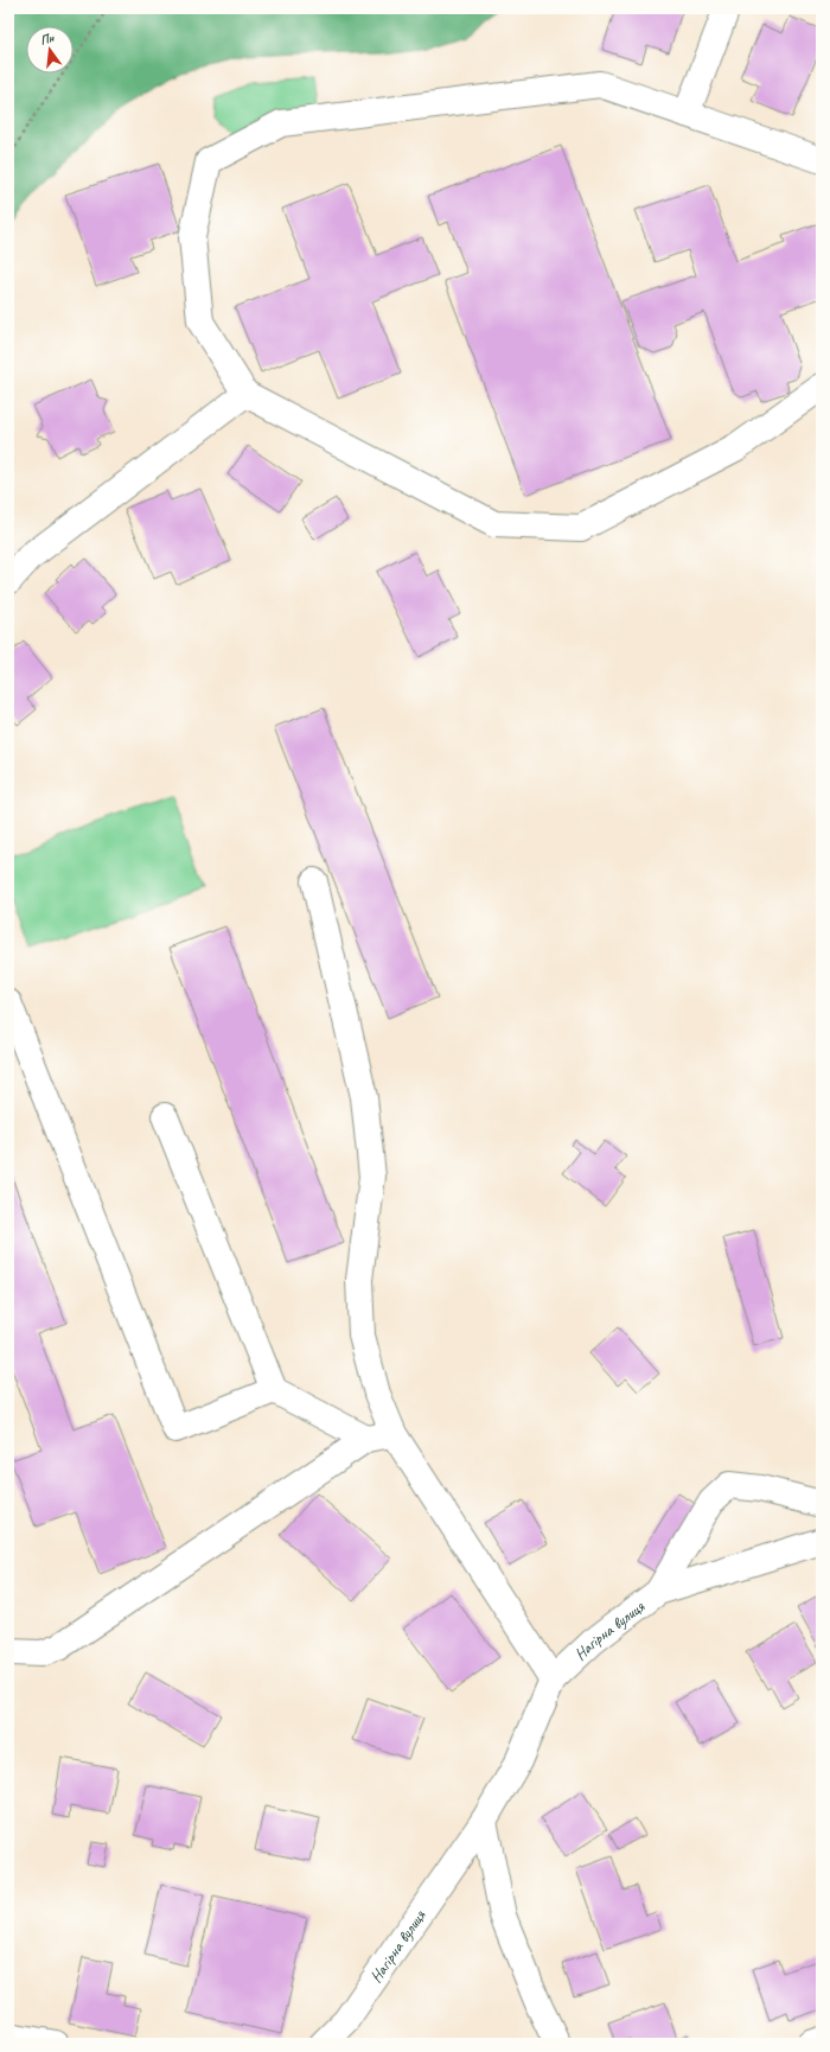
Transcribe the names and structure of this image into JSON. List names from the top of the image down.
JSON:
{
  "streets": {
    "street": ["Нагірна вулиця"]
  },
  "north": "top"
}
